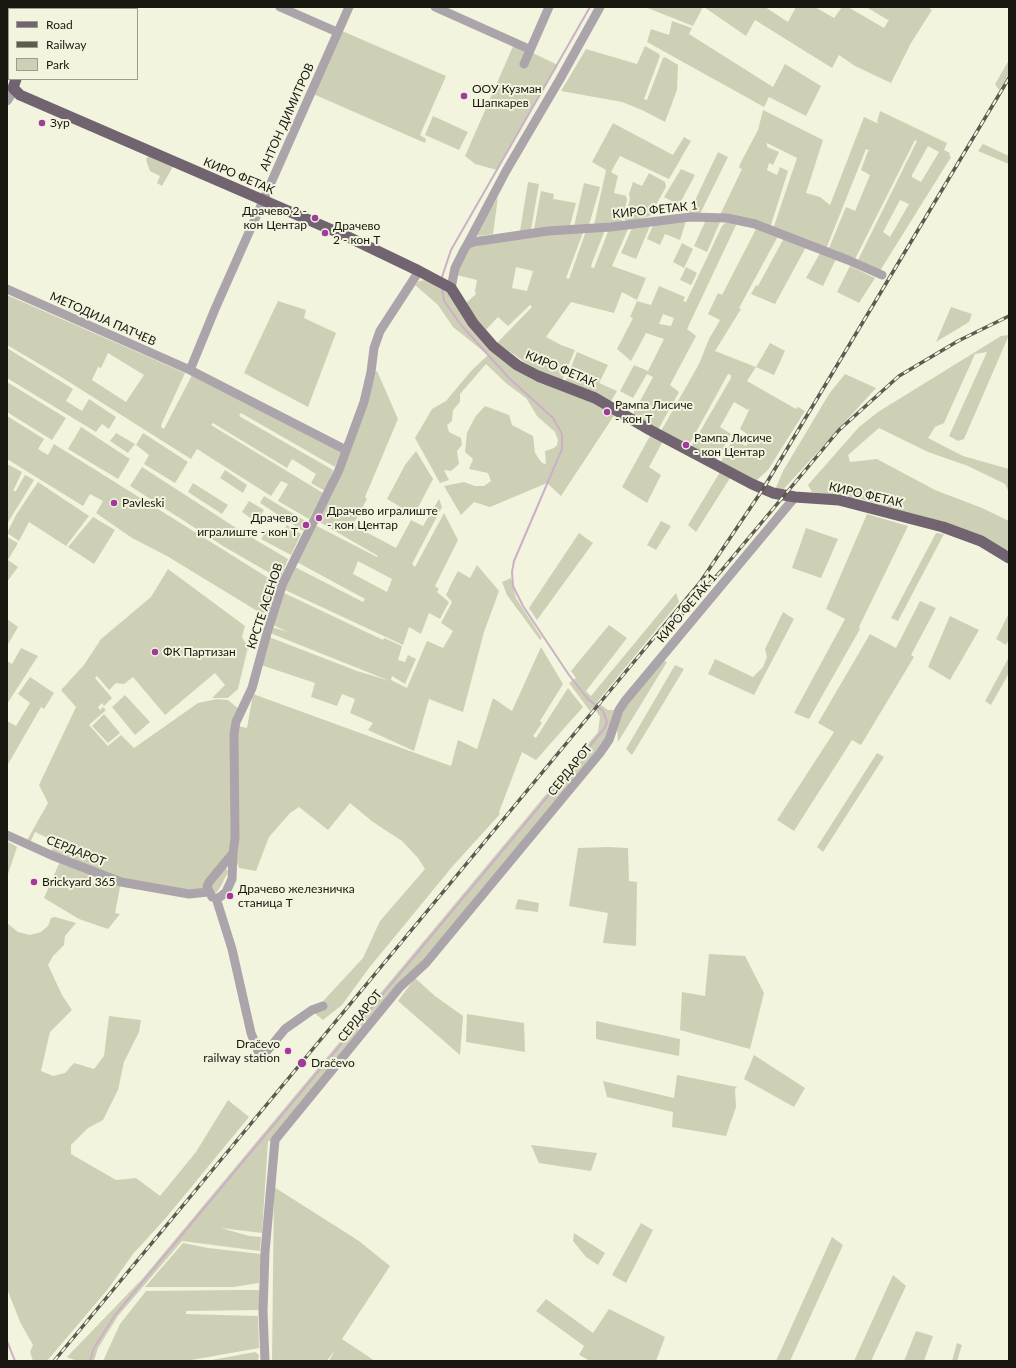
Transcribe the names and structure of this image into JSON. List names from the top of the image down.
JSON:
{
  "streets": {
    "main road": ["КИРО ФЕТАК"],
    "street": [
      "АНТОН ДИМИТРОВ",
      "КИРО ФЕТАК 1",
      "МЕТОДИЈА ПАТЧЕВ",
      "КРСТЕ АСЕНОВ",
      "СЕРДАРОТ"
    ]
  },
  "crossings": [
    ["АНТОН ДИМИТРОВ", "КИРО ФЕТАК"],
    ["АНТОН ДИМИТРОВ", "МЕТОДИЈА ПАТЧЕВ"],
    ["КИРО ФЕТАК", "КИРО ФЕТАК 1"],
    ["КИРО ФЕТАК", "КРСТЕ АСЕНОВ"],
    ["КИРО ФЕТАК 1", "СЕРДАРОТ"],
    ["МЕТОДИЈА ПАТЧЕВ", "КРСТЕ АСЕНОВ"]
  ],
  "places": [
    "ООУ Кузман Шапкарев",
    "Зур",
    "Драчево 2 - кон Центар",
    "Драчево 2 - кон T",
    "Рампа Лисиче - кон Т",
    "Рампа Лисиче - кон Центар",
    "Pavleski",
    "Драчево игралиште - кон Центар",
    "Драчево игралиште - кон T",
    "ФК Партизан",
    "Brickyard 365",
    "Драчево железничка станица Т",
    "Dračevo railway station",
    "Dračevo"
  ],
  "legend": ["Road", "Railway", "Park"]
}
